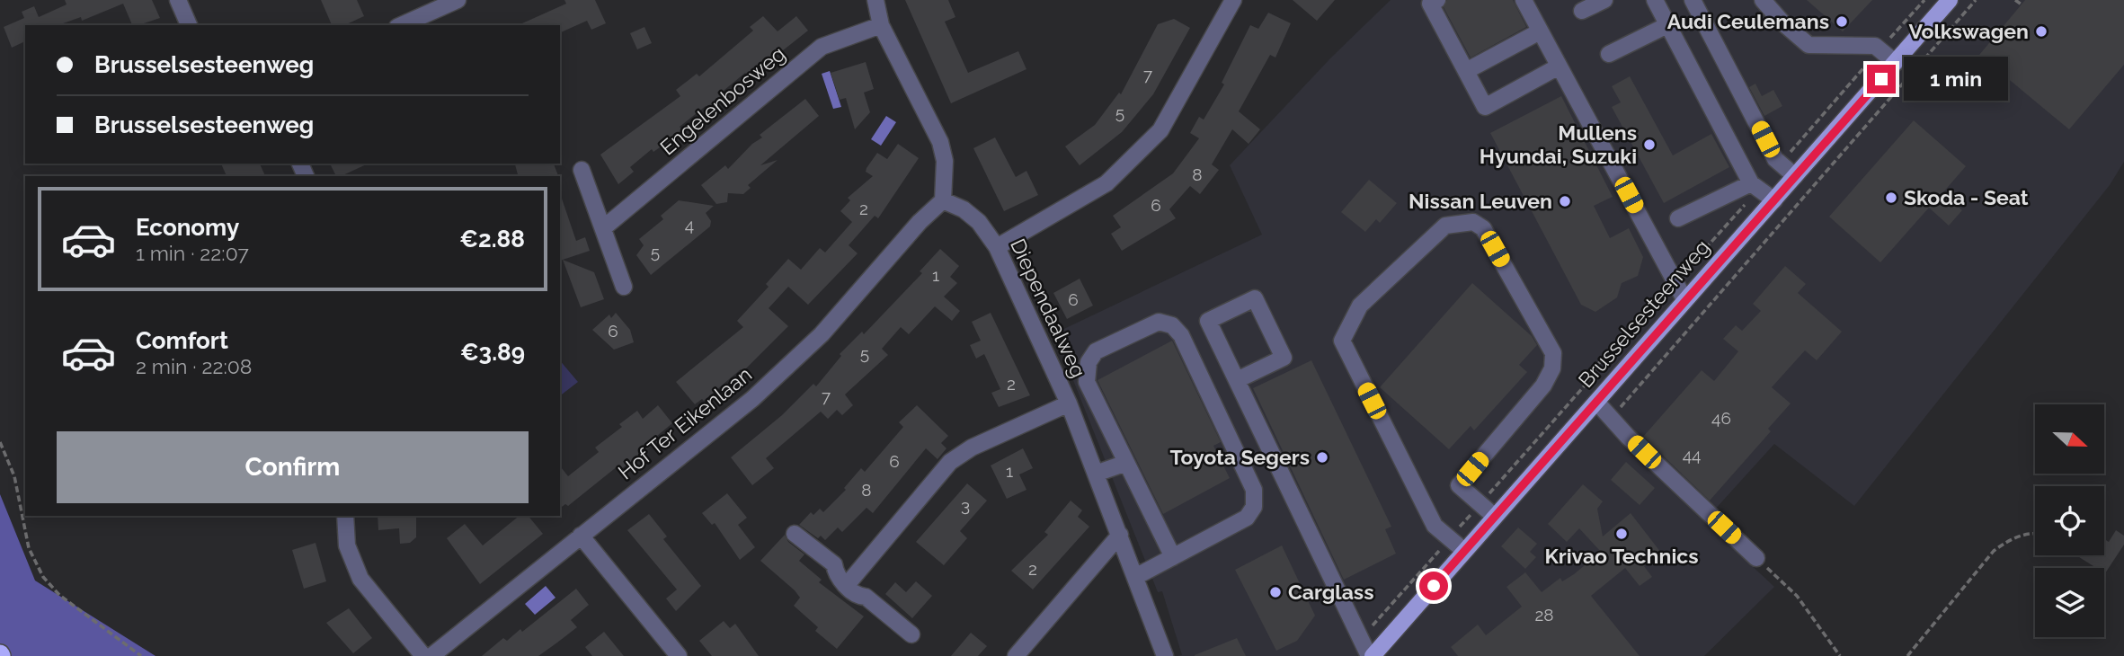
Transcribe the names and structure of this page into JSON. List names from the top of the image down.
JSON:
{
  "streets": {
    "main road": ["Brusselsesteenweg"],
    "street": ["Engelenbosweg", "Diependaalweg", "Hof Ter Eikenlaan"]
  },
  "crossings": [
    ["Diependaalweg", "Hof Ter Eikenlaan"]
  ],
  "places": [
    "Audi Ceulemans",
    "Volkswagen",
    "Mullens Hyundai, Suzuki",
    "Skoda - Seat",
    "Nissan Leuven",
    "Toyota Segers",
    "Krivao Technics",
    "Carglass"
  ],
  "house_numbers": [
    "7",
    "5",
    "8",
    "6",
    "2",
    "4",
    "5",
    "1",
    "6",
    "6",
    "5",
    "2",
    "7",
    "46",
    "44",
    "6",
    "1",
    "8",
    "3",
    "2",
    "28"
  ],
  "north": "right",
  "page": {
    "banner": ["Brusselsesteenweg", "Brusselsesteenweg"],
    "bubble": "1 min",
    "list": [
      {
        "name": "Economy",
        "note": "1 min · 22:07",
        "value": "€2.88"
      },
      {
        "name": "Comfort",
        "note": "2 min · 22:08",
        "value": "€3.89"
      }
    ],
    "buttons": "Confirm"
  }
}
